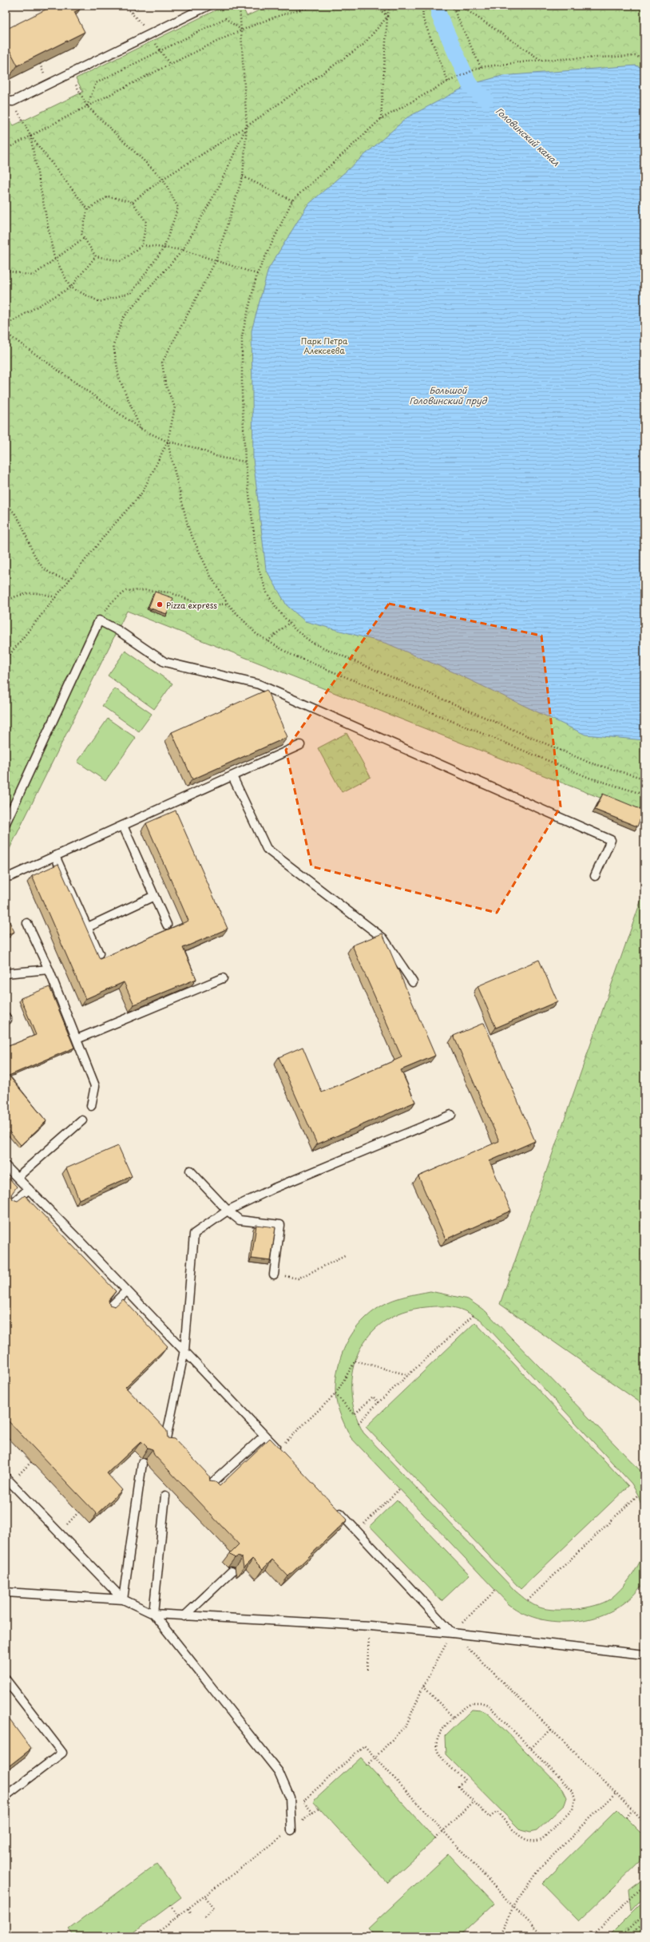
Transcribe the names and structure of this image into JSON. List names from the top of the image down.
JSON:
{
  "water": ["Головинский канал", "Большой Головинский пруд"],
  "parks": ["Парк Петра Алексеева"],
  "places": ["Pizza express"]
}
